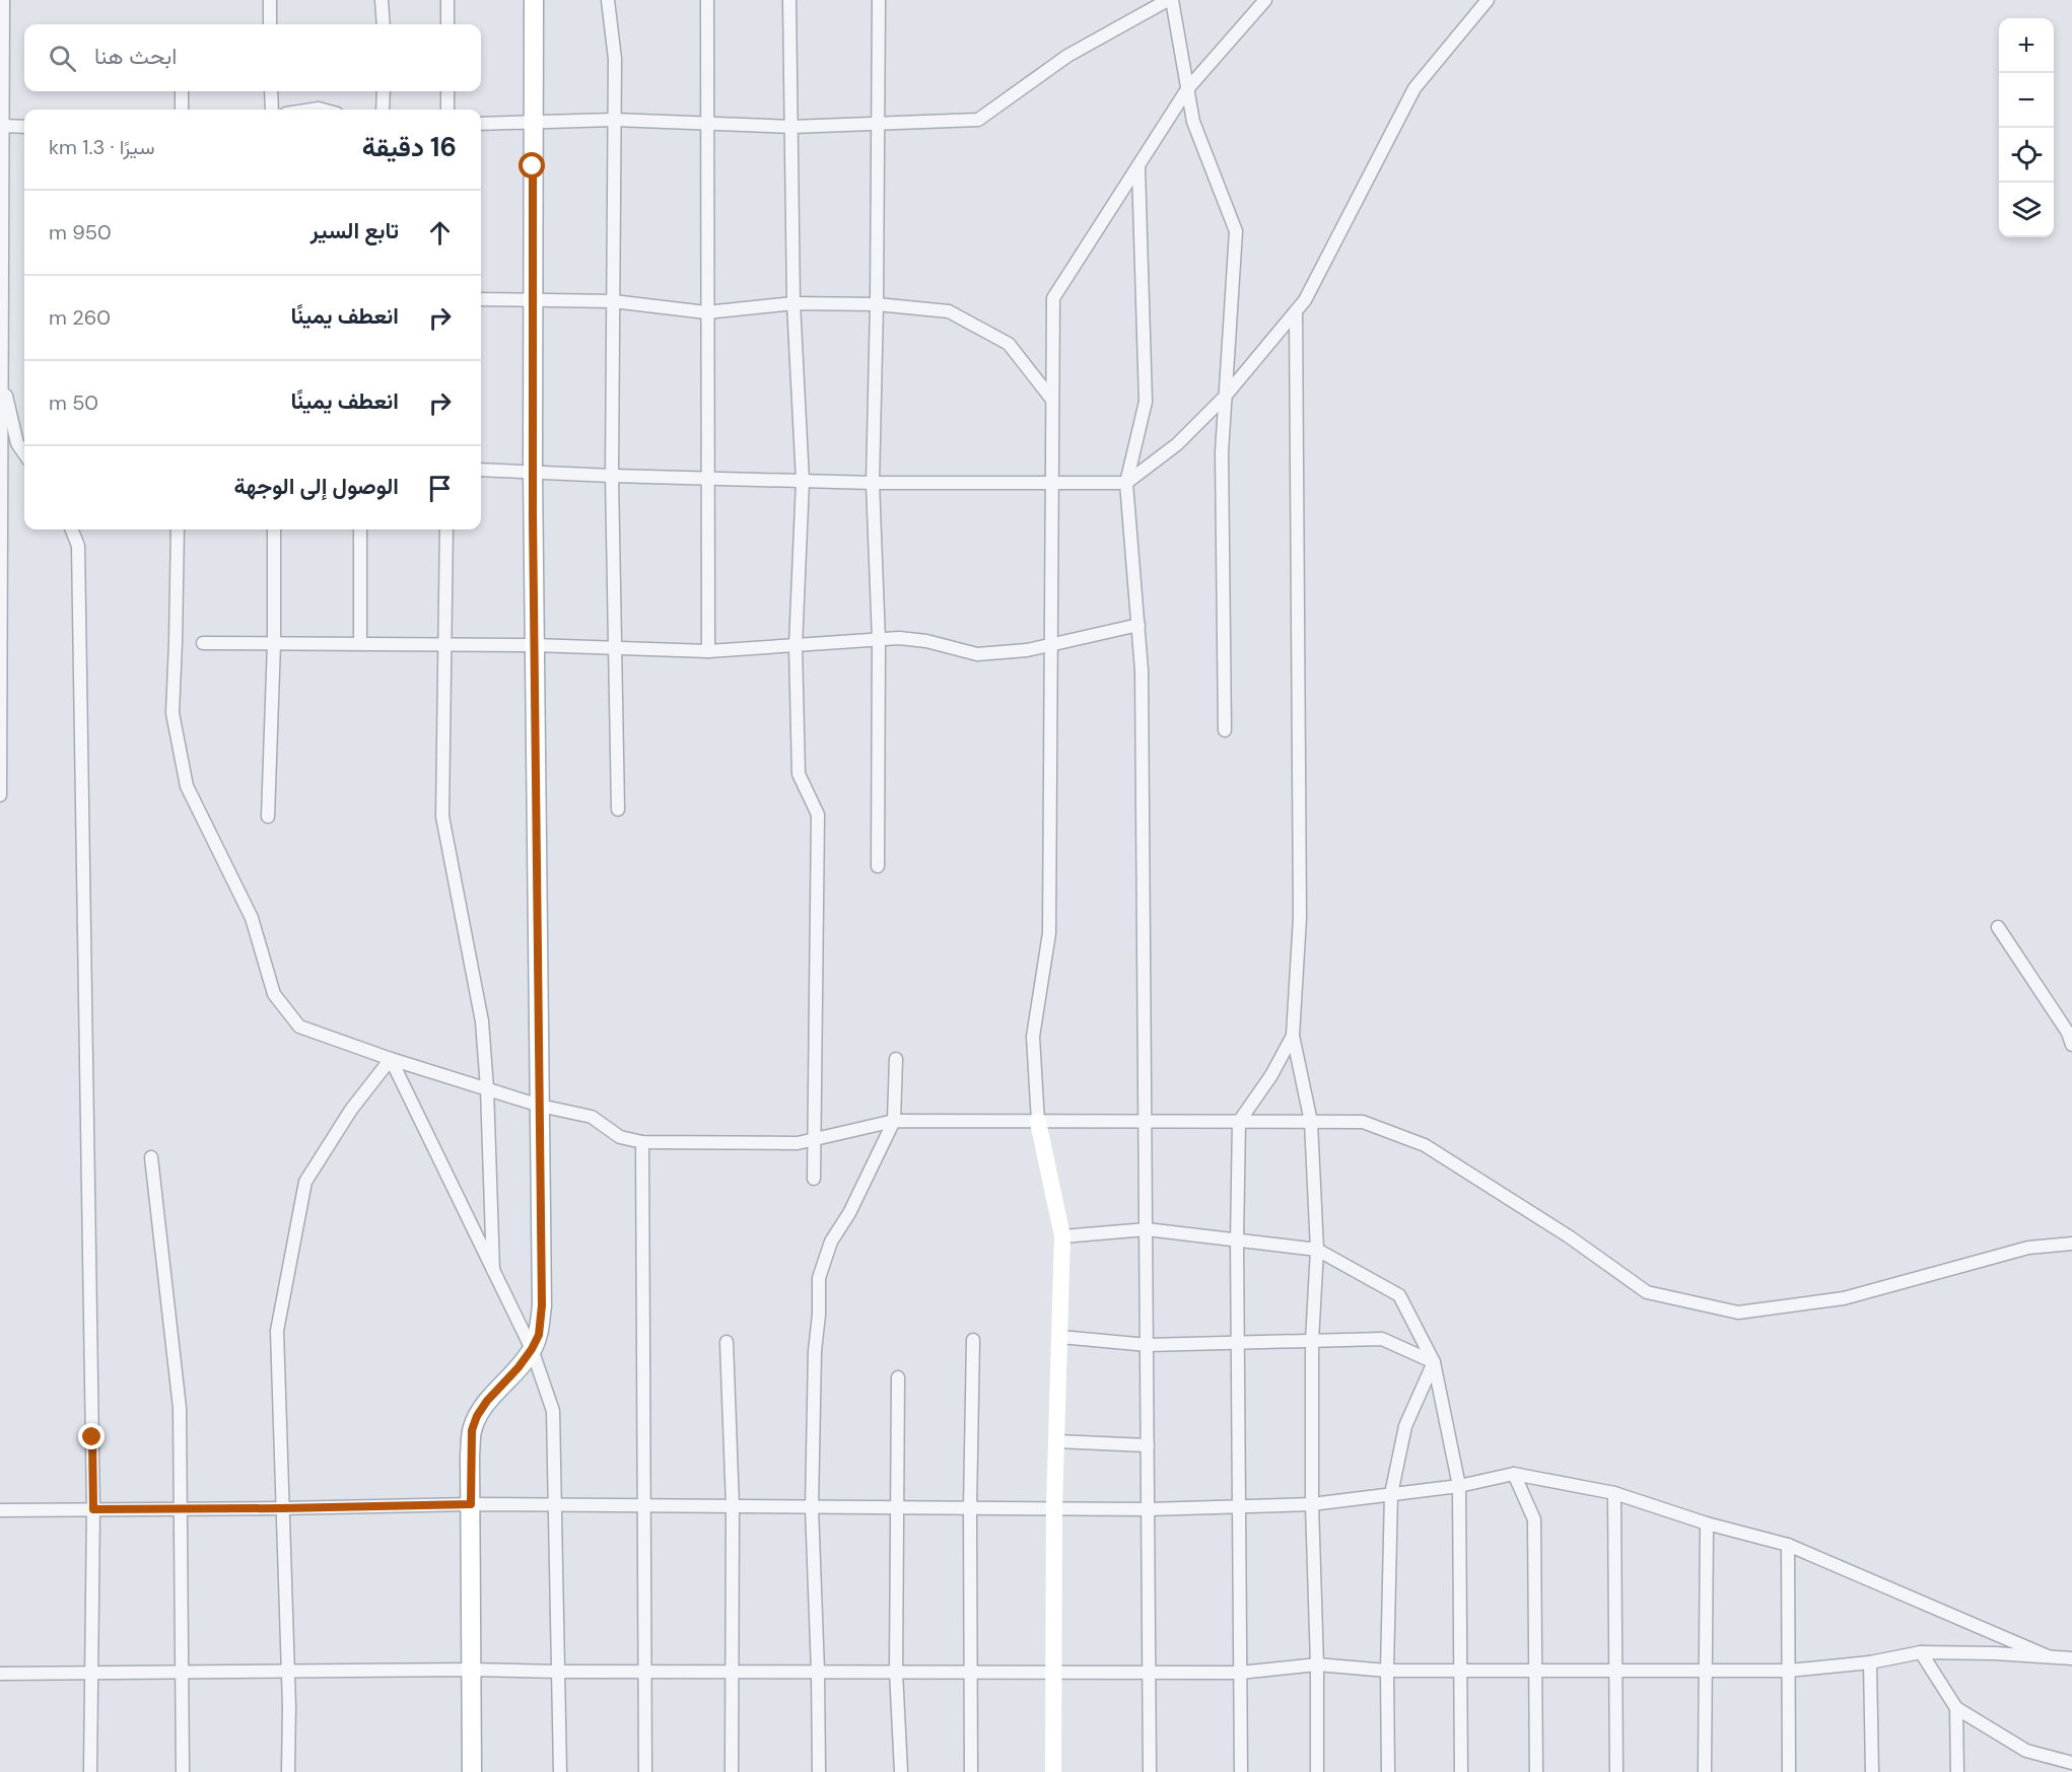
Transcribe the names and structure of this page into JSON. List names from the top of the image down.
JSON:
{
  "page": {
    "map_buttons": ["+", "−"],
    "search": "ابحث هنا",
    "heading": ["16 دقيقة", "سيرًا · 1.3 km"],
    "list": [
      ["تابع السير", "950 m"],
      ["انعطف يمينًا", "260 m"],
      ["انعطف يمينًا", "50 m"],
      "الوصول إلى الوجهة"
    ]
  }
}
